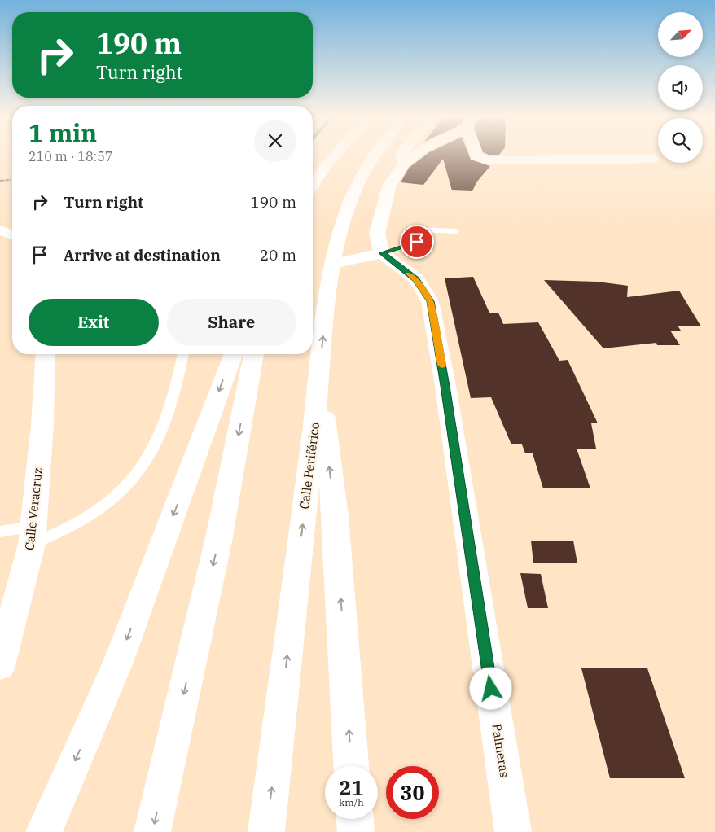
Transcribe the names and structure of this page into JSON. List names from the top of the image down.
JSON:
{
  "streets": {
    "main road": ["Calle Periférico", "Calle Veracruz", "Palmeras"]
  },
  "north": "top right",
  "page": {
    "turn": ["190 m", "Turn right"],
    "heading": ["1 min", "210 m · 18:57"],
    "list": [
      {
        "name": "Turn right",
        "value": "190 m"
      },
      {
        "name": "Arrive at destination",
        "value": "20 m"
      }
    ],
    "buttons": ["Exit", "Share"],
    "speed": "21 km/h",
    "limit": "30"
  }
}
